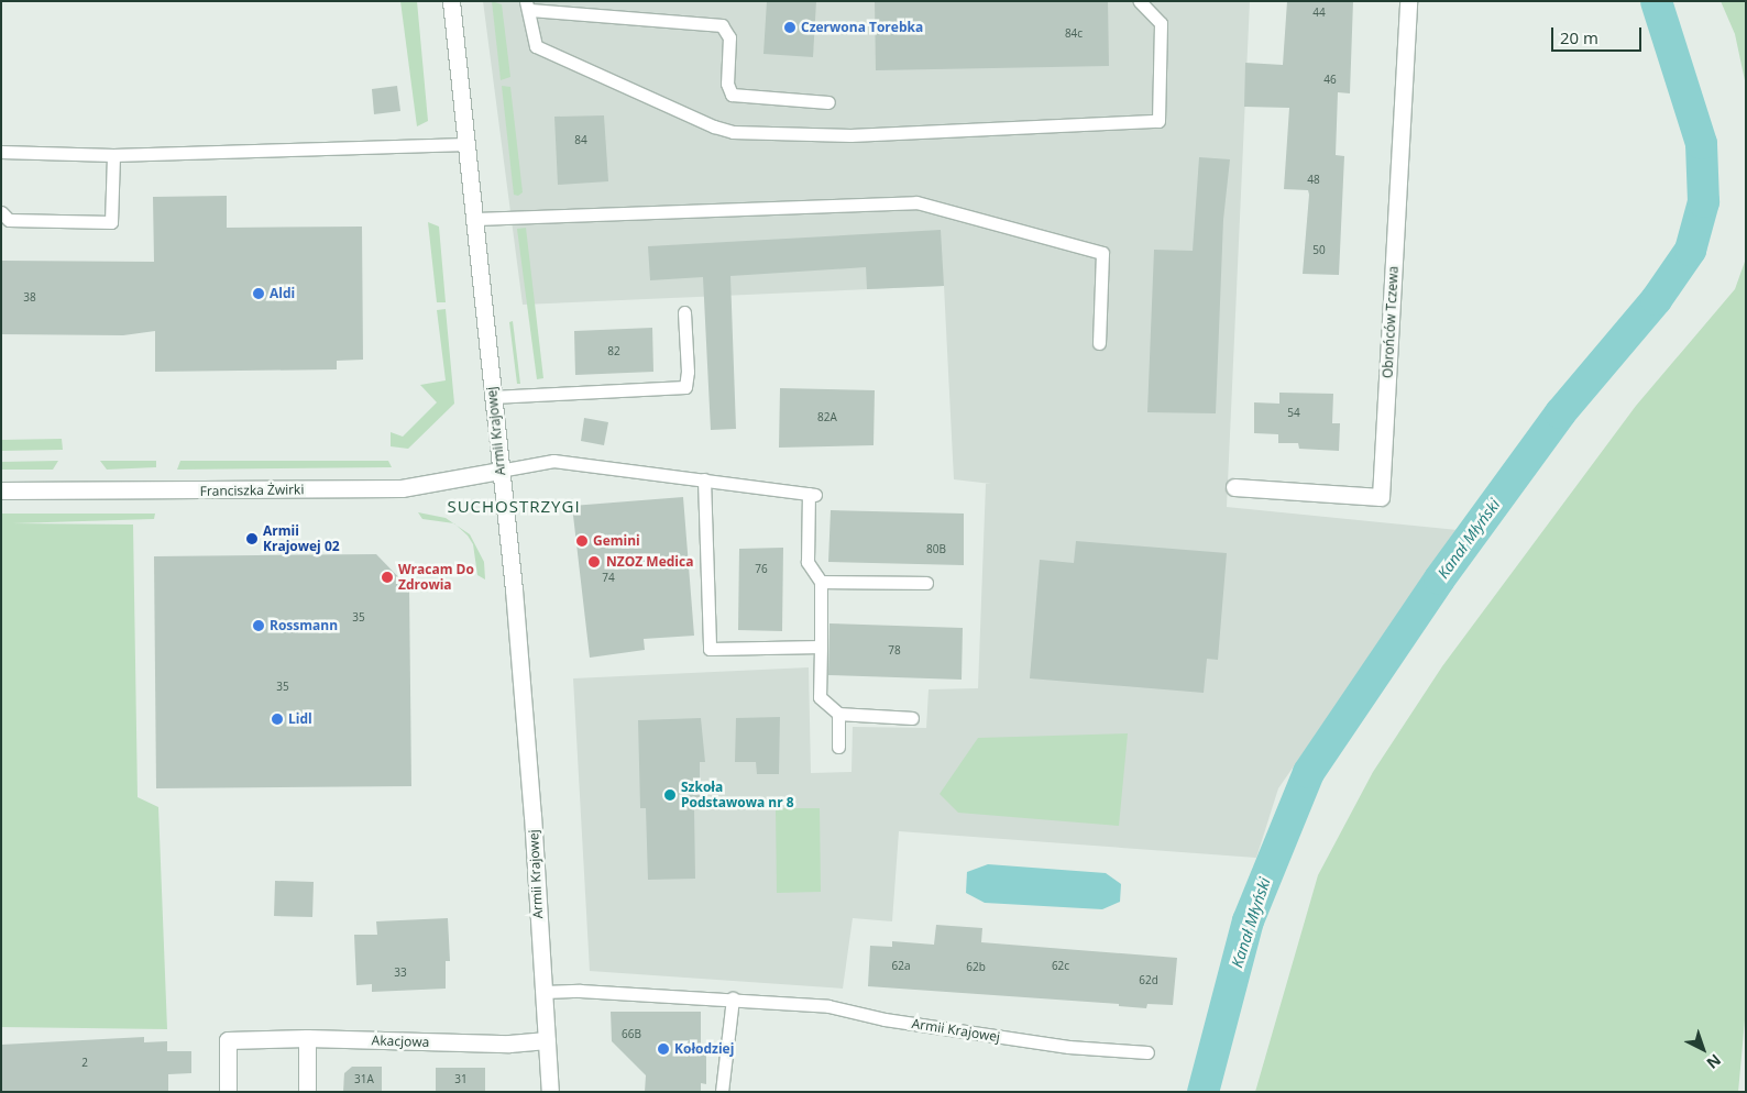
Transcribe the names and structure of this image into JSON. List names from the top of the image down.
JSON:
{
  "streets": {
    "street": [
      "Obrońców Tczewa",
      "Armii Krajowej",
      "Franciszka Żwirki",
      "Akacjowa"
    ]
  },
  "crossings": [
    ["Armii Krajowej", "Franciszka Żwirki"],
    ["Armii Krajowej", "Akacjowa"]
  ],
  "districts": ["SUCHOSTRZYGI"],
  "water": ["Kanał Młyński"],
  "places": [
    "Czerwona Torebka",
    "Aldi",
    "Armii Krajowej 02",
    "Gemini",
    "NZOZ Medica",
    "Wracam Do Zdrowia",
    "Rossmann",
    "Lidl",
    "Szkoła Podstawowa nr 8",
    "Kołodziej"
  ],
  "house_numbers": [
    "44",
    "84c",
    "46",
    "84",
    "48",
    "50",
    "38",
    "82",
    "54",
    "82A",
    "80B",
    "76",
    "74",
    "35",
    "78",
    "35",
    "62a",
    "62c",
    "62b",
    "33",
    "62d",
    "66B",
    "2",
    "31A",
    "31"
  ],
  "scale_bar": "20 m",
  "north": "bottom right"
}
